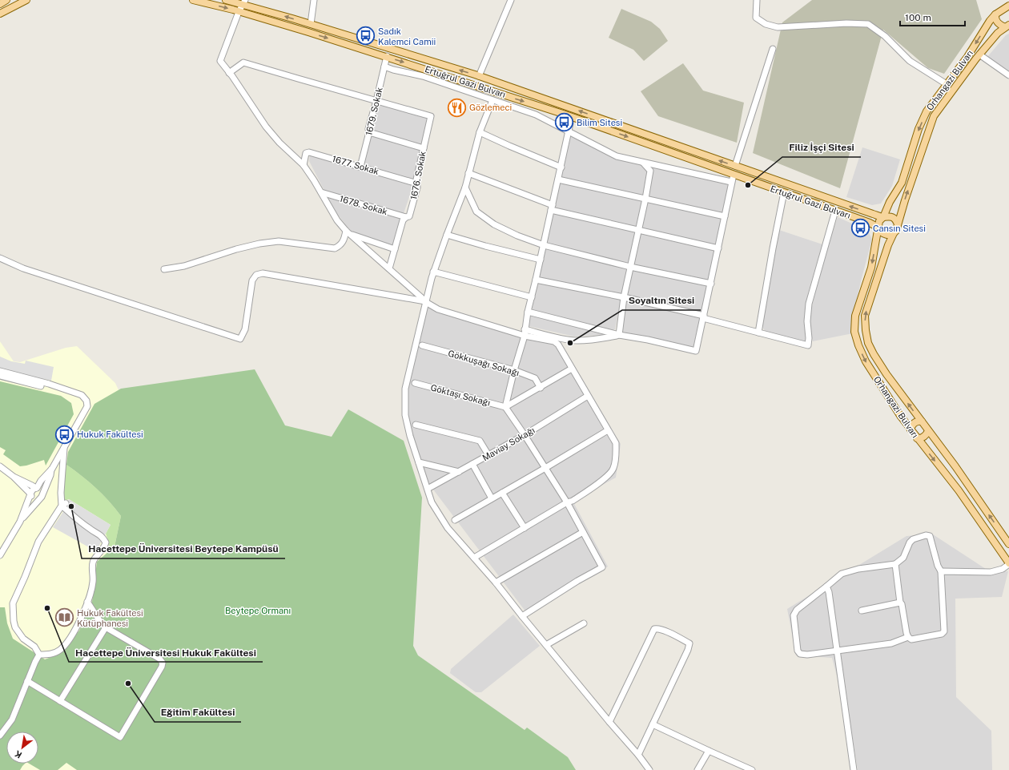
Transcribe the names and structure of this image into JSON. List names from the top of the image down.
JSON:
{
  "streets": {
    "main road": ["Orhangazi Bulvarı", "Ertuğrul Gazi Bulvarı"],
    "street": [
      "1679. Sokak",
      "1677. Sokak",
      "1676. Sokak",
      "1678. Sokak",
      "Gökkuşağı Sokağı",
      "Göktaşı Sokağı",
      "Maviay Sokağı"
    ]
  },
  "crossings": [
    ["Orhangazi Bulvarı", "Ertuğrul Gazi Bulvarı"],
    ["Ertuğrul Gazi Bulvarı", "1679. Sokak"],
    ["1679. Sokak", "1677. Sokak"],
    ["1679. Sokak", "1676. Sokak"],
    ["1677. Sokak", "1676. Sokak"],
    ["1676. Sokak", "1678. Sokak"]
  ],
  "parks": ["Beytepe Ormanı"],
  "places": {
    "bus stop": [
      "Sadık Kalemci Camii",
      "Bilim Sitesi",
      "Cansın Sitesi",
      "Hukuk Fakültesi"
    ],
    "restaurant": ["Gözlemeci"],
    "other": [
      "Filiz İşçi Sitesi",
      "Soyaltın Sitesi",
      "Hacettepe Üniversitesi Beytepe Kampüsü",
      "Hacettepe Üniversitesi Hukuk Fakültesi",
      "Eğitim Fakültesi"
    ],
    "library": ["Hukuk Fakültesi Kütüphanesi"]
  },
  "scale_bar": "100 m",
  "north": "bottom left"
}
